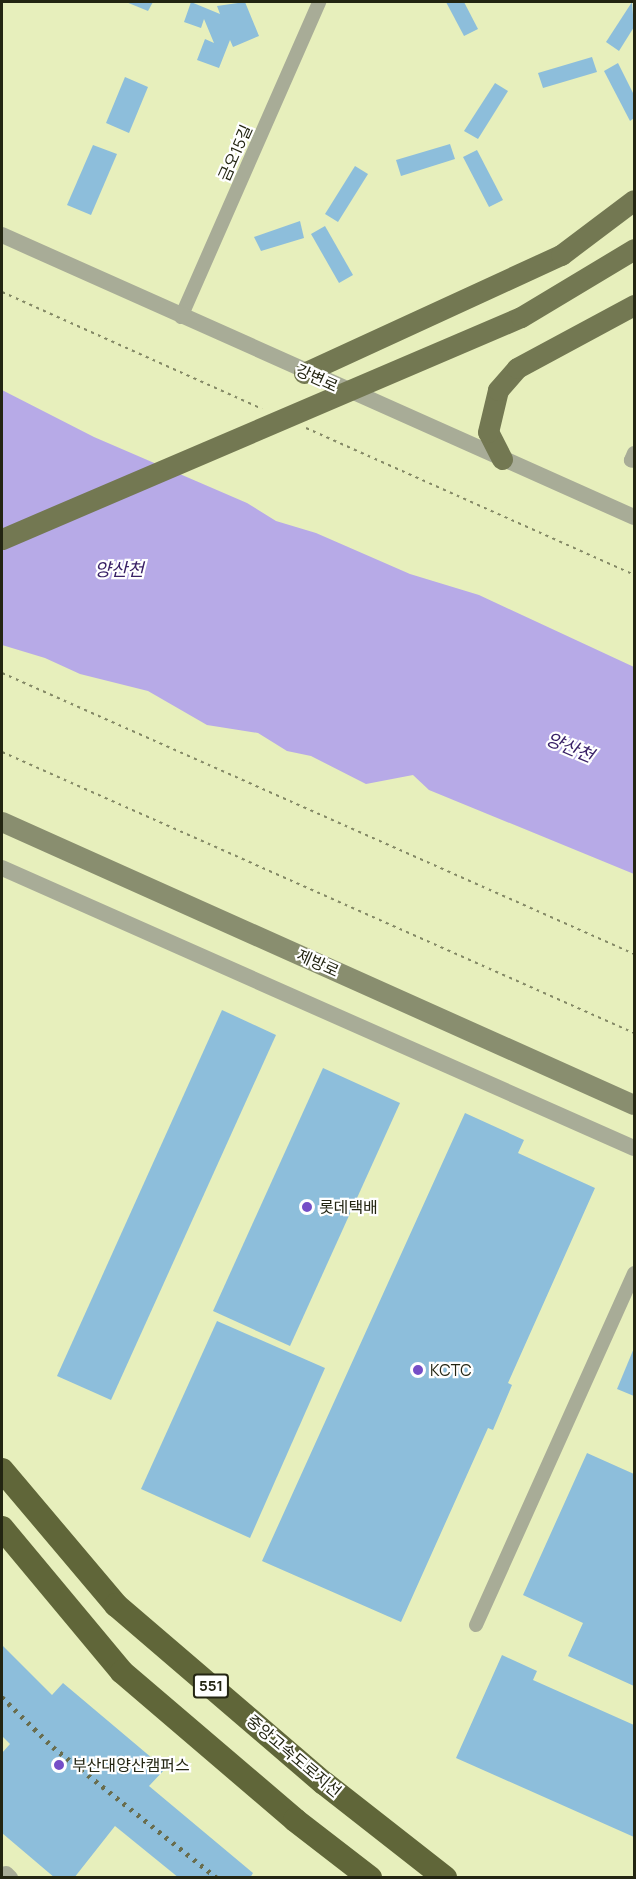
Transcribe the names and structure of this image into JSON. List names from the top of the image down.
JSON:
{
  "streets": {
    "highway": ["551", "중앙고속도로지선"],
    "main road": ["제방로"],
    "street": ["금오15길", "강변로"]
  },
  "crossings": [
    ["금오15길", "강변로"]
  ],
  "water": ["양산천"],
  "places": ["롯데택배", "KCTC", "부산대양산캠퍼스"]
}
